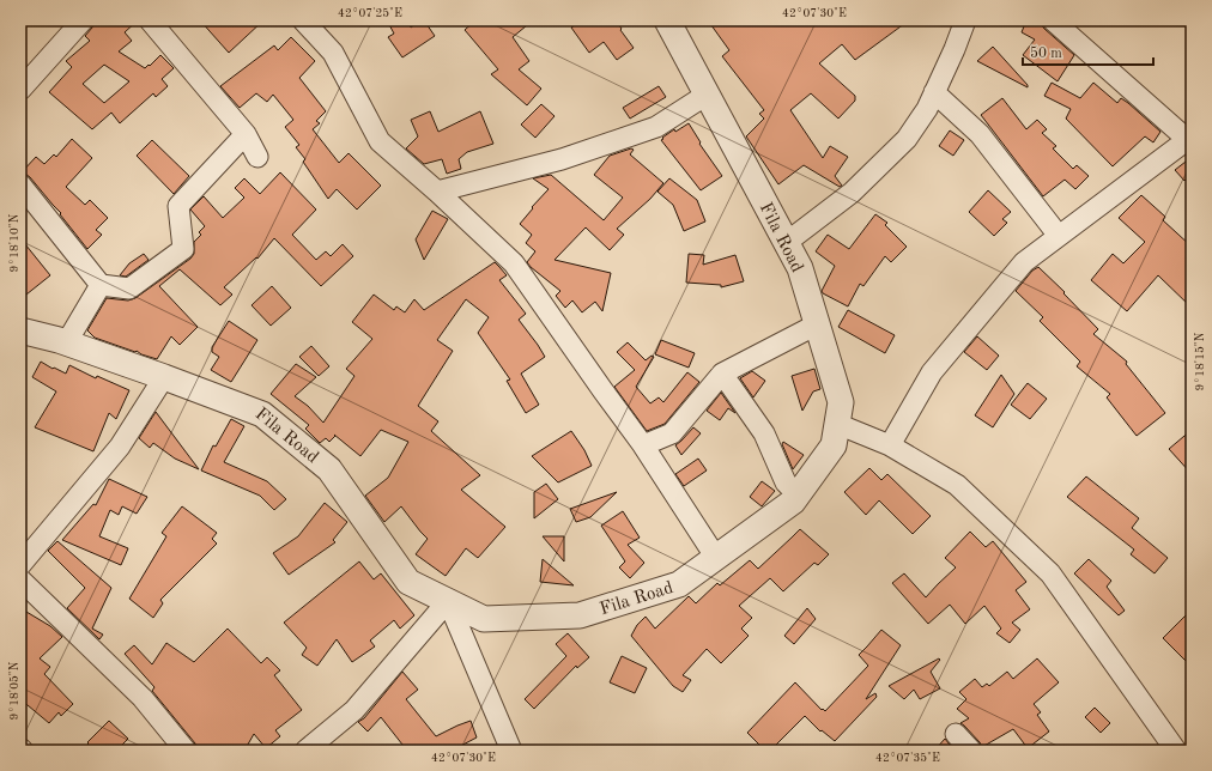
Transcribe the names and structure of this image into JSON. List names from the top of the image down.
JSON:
{
  "streets": {
    "street": ["Fila Road"]
  },
  "scale_bar": "50 m",
  "coordinates": [
    "42°07'25\"E",
    "42°07'30\"E",
    "9°18'10\"N",
    "9°18'15\"N",
    "9°18'05\"N",
    "42°07'35\"E"
  ]
}
